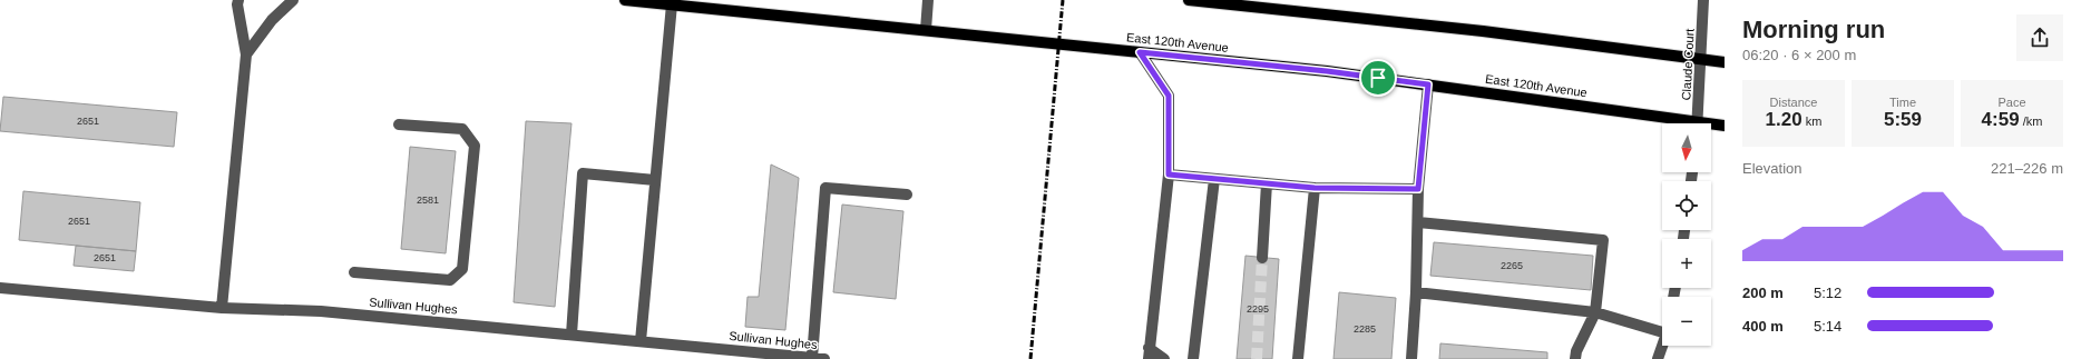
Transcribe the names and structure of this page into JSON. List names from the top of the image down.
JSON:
{
  "streets": {
    "main road": ["East 120th Avenue"],
    "street": ["Claude Court", "Sullivan Hughes"]
  },
  "house_numbers": [
    "2651",
    "2581",
    "2651",
    "2651",
    "2265",
    "2295",
    "2285"
  ],
  "north": "bottom",
  "page": {
    "heading": ["Morning run", "06:20 · 6 × 200 m"],
    "stats": [
      ["Distance", "1.20 km"],
      ["Time", "5:59"],
      ["Pace", "4:59 /km"]
    ],
    "map_buttons": ["+", "−"],
    "chart": ["Elevation", "221–226 m"],
    "list": [
      {
        "name": "200 m",
        "note": "5:12"
      },
      {
        "name": "400 m",
        "note": "5:14"
      }
    ]
  }
}
